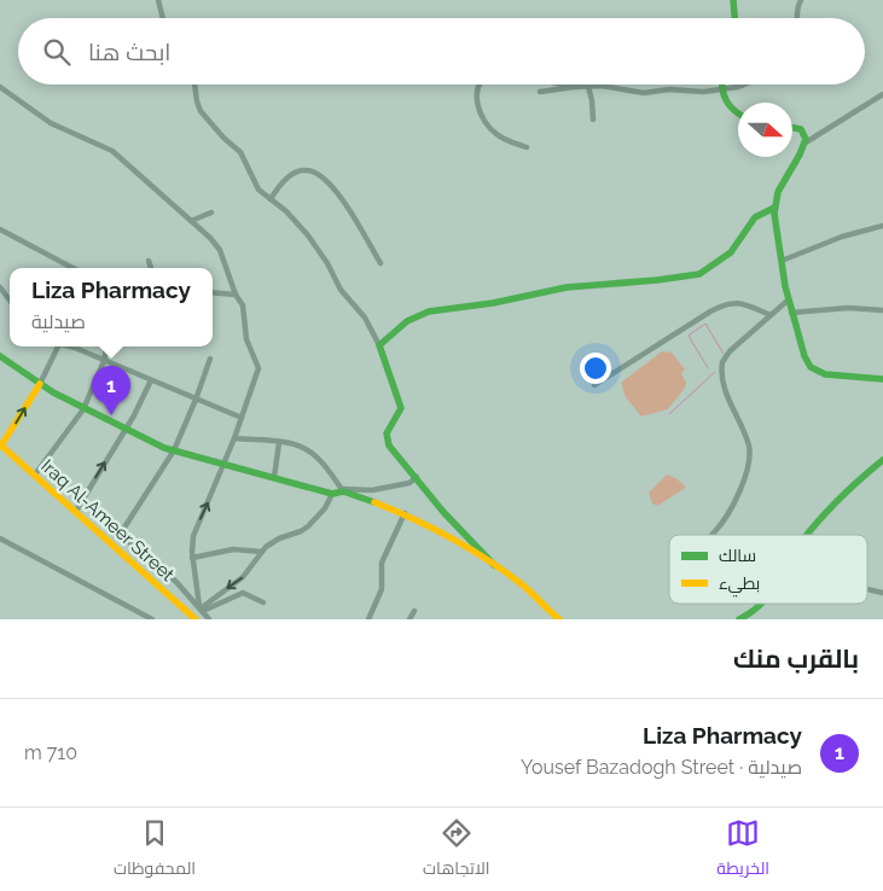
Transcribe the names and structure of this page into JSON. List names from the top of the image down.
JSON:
{
  "streets": {
    "main road": ["Iraq Al-Ameer Street"]
  },
  "legend": ["سالك", "بطيء"],
  "north": "right",
  "page": {
    "search": "ابحث هنا",
    "popup": ["Liza Pharmacy", "صيدلية"],
    "pins": "1",
    "heading": "بالقرب منك",
    "list": [
      {
        "mark": "1",
        "name": "Liza Pharmacy",
        "note": "صيدلية · Yousef Bazadogh Street",
        "value": "710 m"
      }
    ],
    "nav": ["الخريطة", "الاتجاهات", "المحفوظات"]
  }
}
